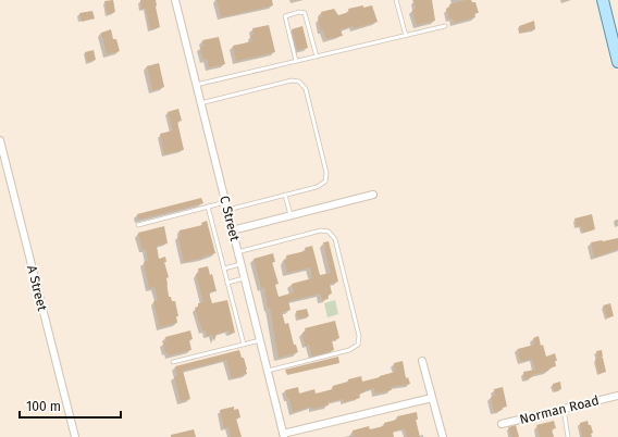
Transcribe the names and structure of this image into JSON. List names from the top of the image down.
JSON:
{
  "streets": {
    "street": ["C Street", "A Street", "Norman Road"]
  },
  "scale_bar": "100 m"
}
